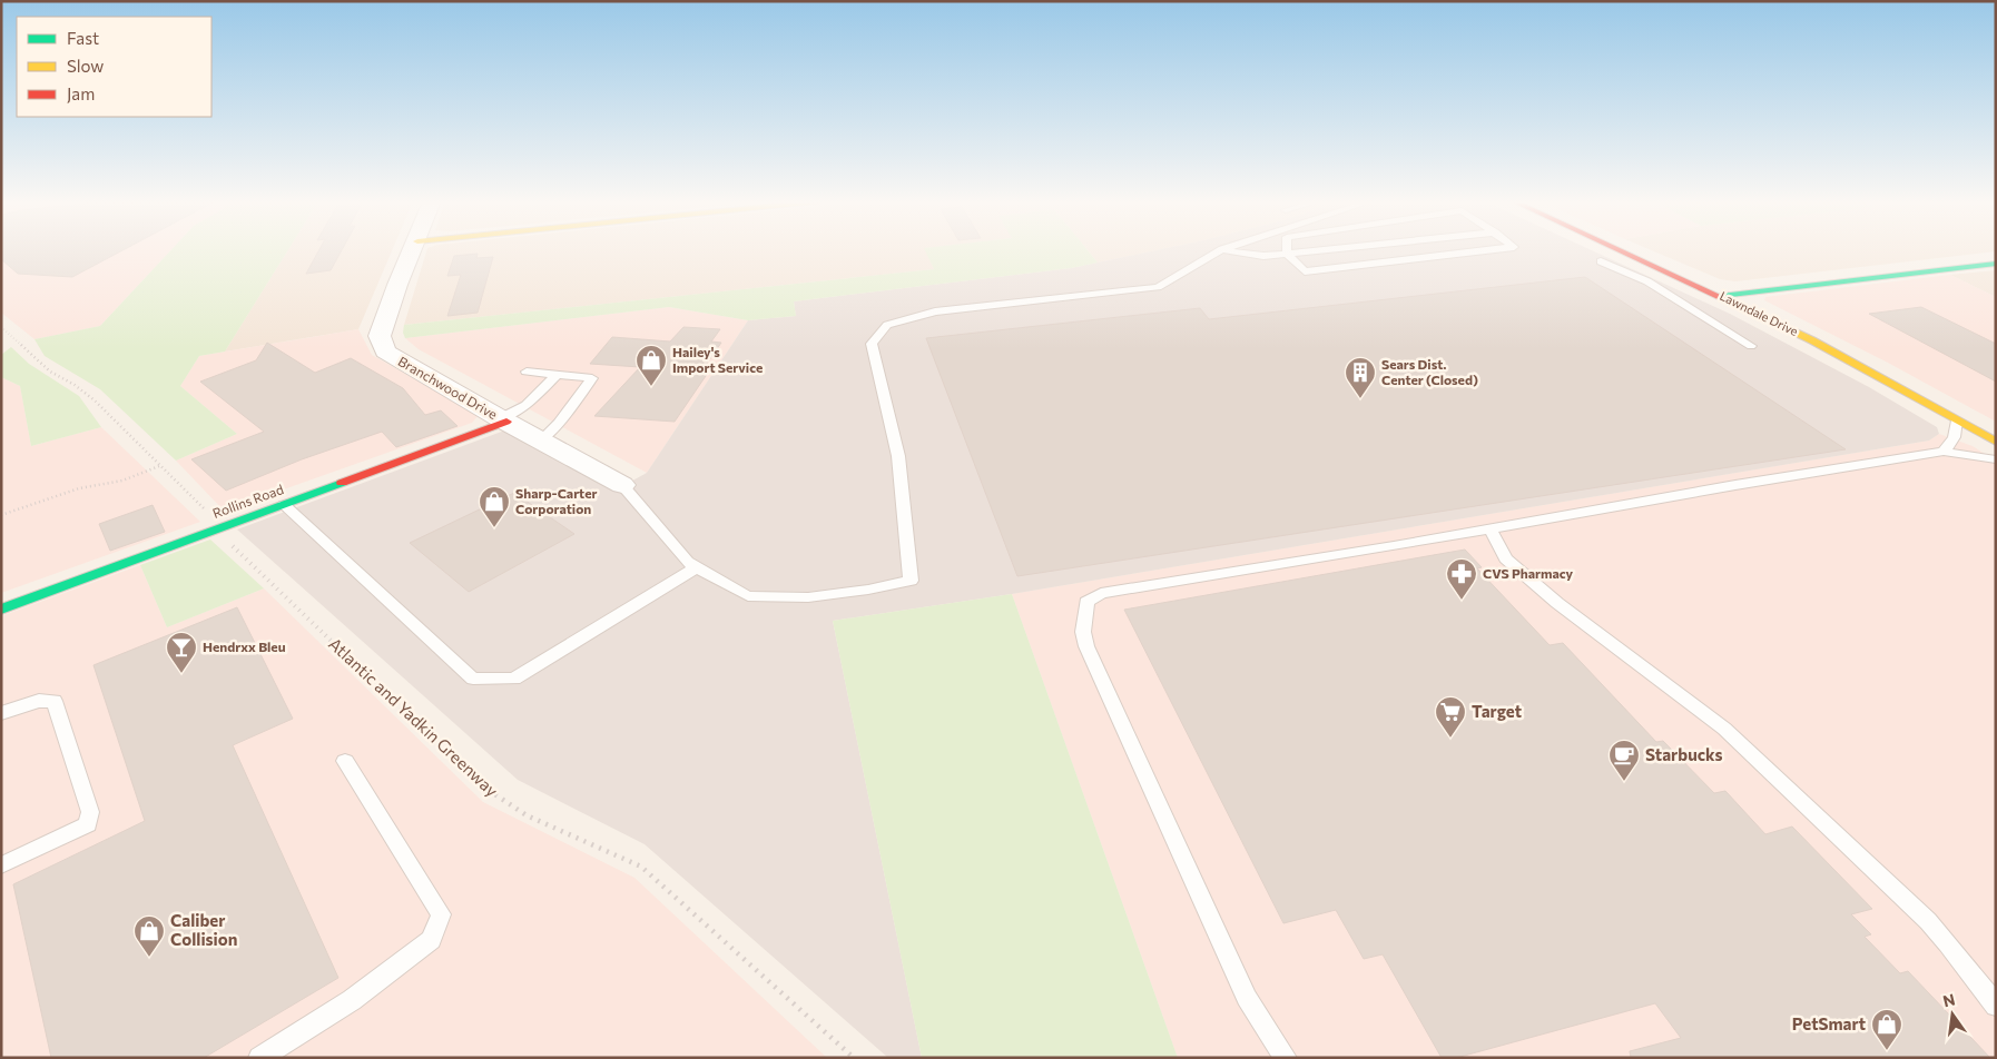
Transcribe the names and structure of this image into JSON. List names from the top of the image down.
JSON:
{
  "streets": {
    "street": ["Lawndale Drive", "Branchwood Drive", "Rollins Road"],
    "path": ["Atlantic and Yadkin Greenway"]
  },
  "crossings": [
    ["Branchwood Drive", "Rollins Road"]
  ],
  "places": {
    "shop": [
      "Hailey's Import Service",
      "Sharp-Carter Corporation",
      "Caliber Collision",
      "PetSmart"
    ],
    "building": ["Sears Dist. Center (Closed)"],
    "pharmacy": ["CVS Pharmacy"],
    "bar": ["Hendrxx Bleu"],
    "supermarket": ["Target"],
    "cafe": ["Starbucks"]
  },
  "legend": ["Fast", "Slow", "Jam"],
  "north": "top"
}
